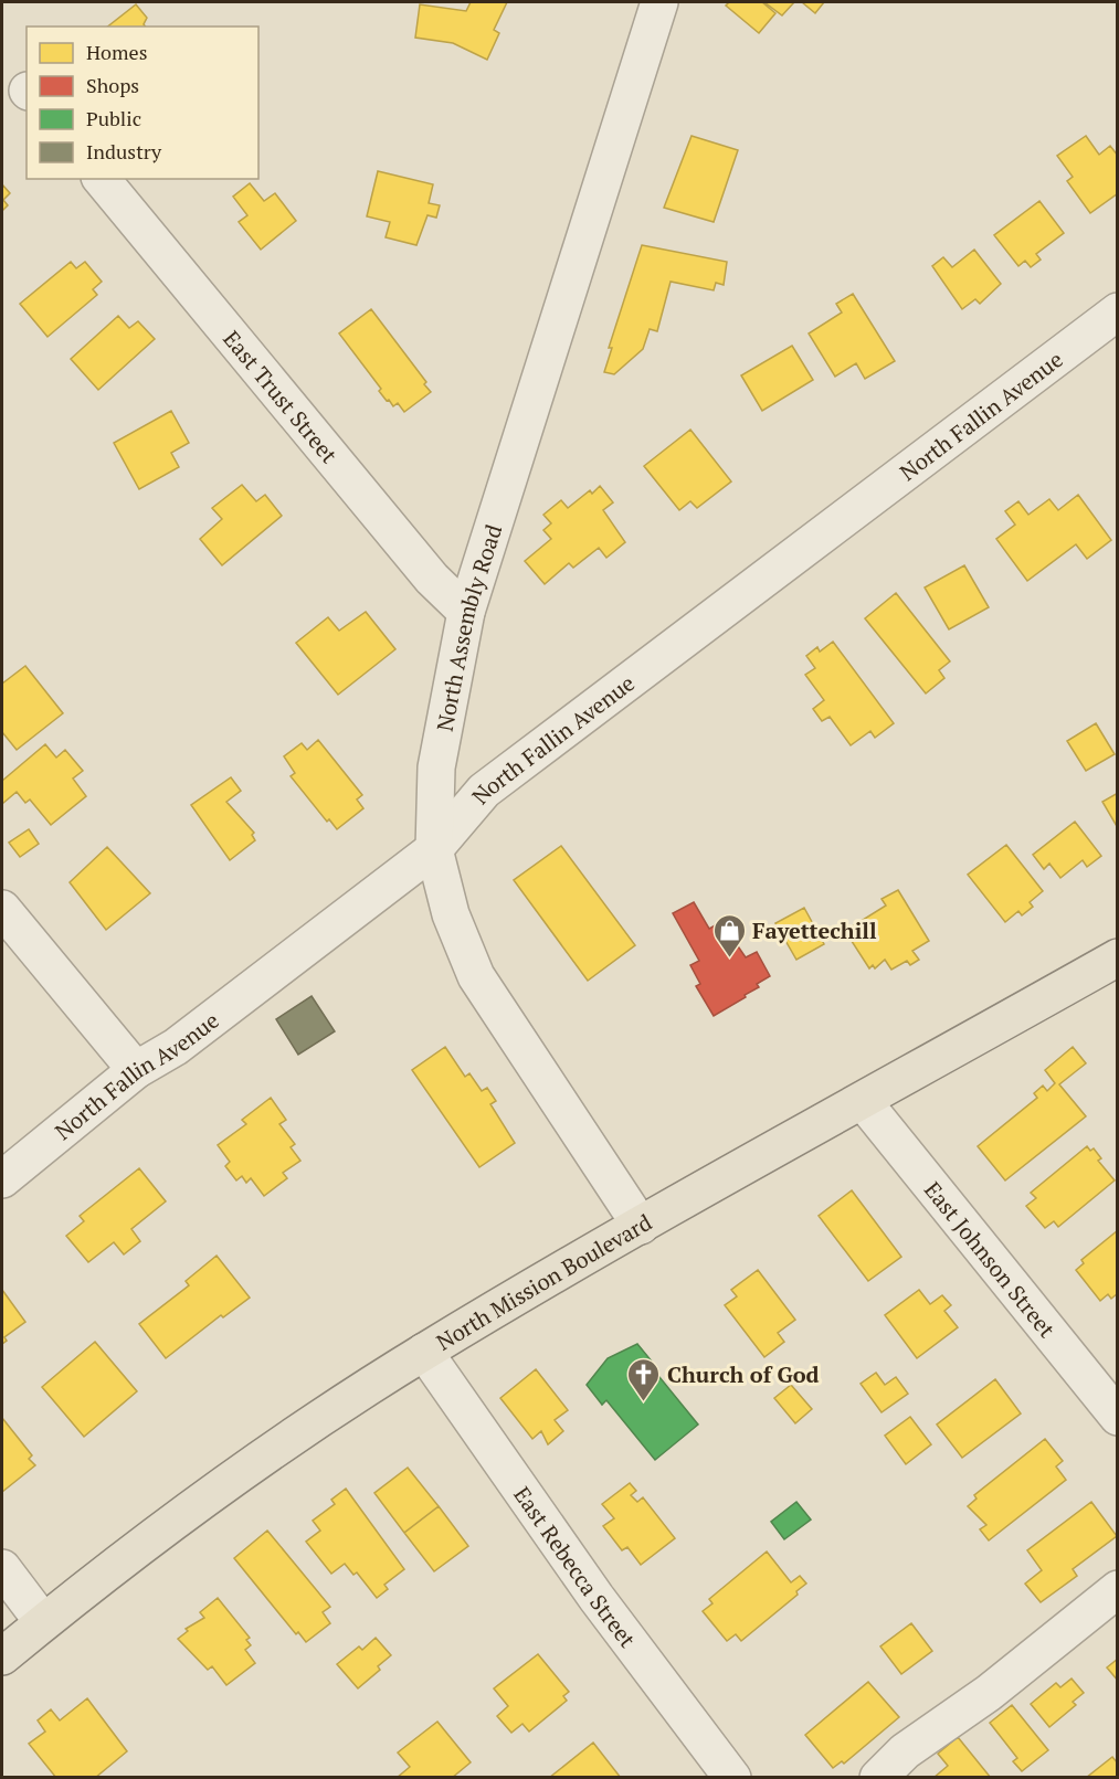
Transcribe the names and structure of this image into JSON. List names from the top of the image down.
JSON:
{
  "streets": {
    "main road": ["North Mission Boulevard"],
    "street": [
      "East Trust Street",
      "North Fallin Avenue",
      "North Assembly Road",
      "East Johnson Street",
      "East Rebecca Street"
    ]
  },
  "crossings": [
    ["East Trust Street", "North Assembly Road"],
    ["North Fallin Avenue", "North Assembly Road"],
    ["North Assembly Road", "North Mission Boulevard"],
    ["East Johnson Street", "North Mission Boulevard"],
    ["North Mission Boulevard", "East Rebecca Street"]
  ],
  "places": {
    "shop": ["Fayettechill"],
    "church": ["Church of God"]
  },
  "legend": [
    "Homes",
    "Shops",
    "Public",
    "Industry"
  ]
}
